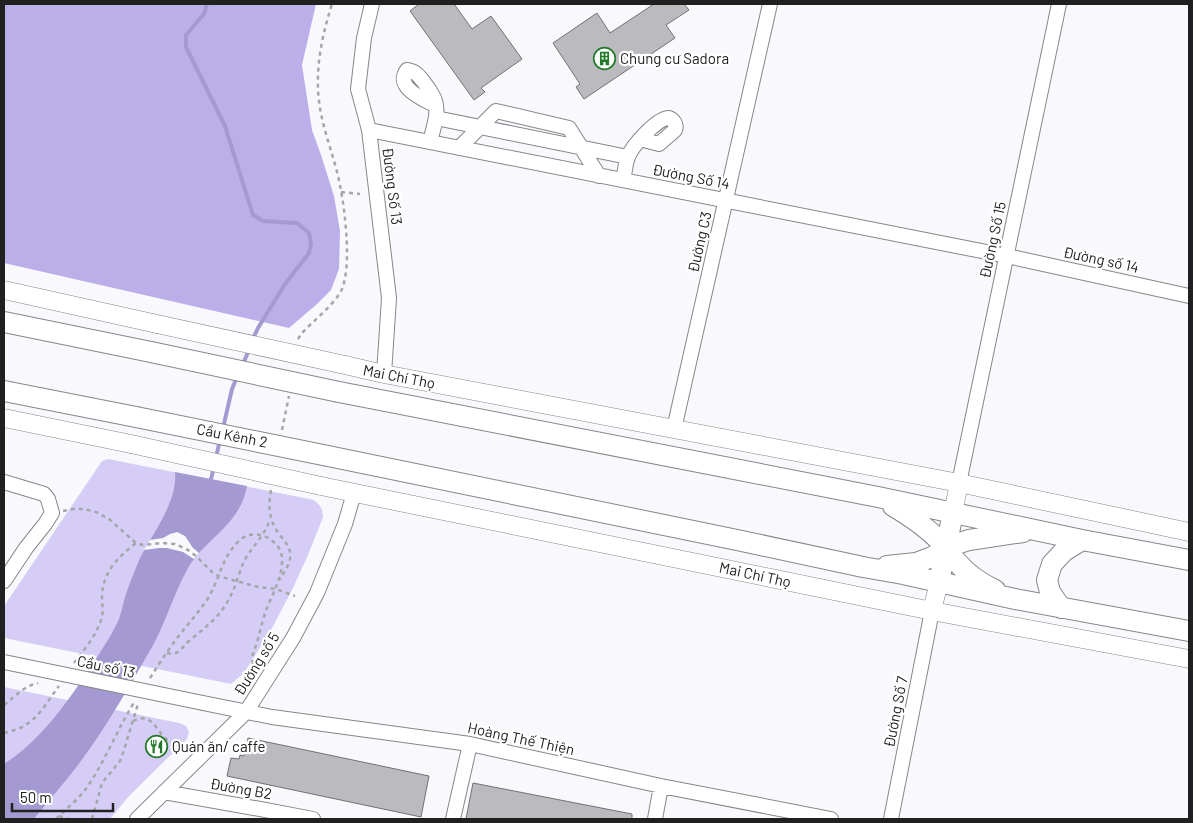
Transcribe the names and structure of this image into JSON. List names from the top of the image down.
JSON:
{
  "streets": {
    "highway": ["Mai Chí Thọ", "Cầu Kênh 2"],
    "street": [
      "Đường Số 14",
      "Đường Số 13",
      "Đường Số 15",
      "Đường C3",
      "Đường số 14",
      "Đường số 5",
      "Cầu số 13",
      "Đường Số 7",
      "Hoàng Thế Thiện",
      "Đường B2"
    ]
  },
  "crossings": [
    ["Đường Số 14", "Đường Số 13"],
    ["Đường Số 14", "Đường Số 15"],
    ["Đường Số 14", "Đường C3"],
    ["Đường Số 14", "Đường số 14"],
    ["Đường Số 13", "Mai Chí Thọ"],
    ["Đường Số 15", "Đường số 14"],
    ["Đường Số 15", "Mai Chí Thọ"],
    ["Đường C3", "Mai Chí Thọ"],
    ["Mai Chí Thọ", "Cầu Kênh 2"],
    ["Mai Chí Thọ", "Đường số 5"],
    ["Mai Chí Thọ", "Đường Số 7"],
    ["Đường số 5", "Hoàng Thế Thiện"],
    ["Đường số 5", "Đường B2"],
    ["Cầu số 13", "Hoàng Thế Thiện"]
  ],
  "places": {
    "building": ["Chung cư Sadora"],
    "restaurant": ["Quán ăn/ caffe"]
  },
  "scale_bar": "50 m"
}
